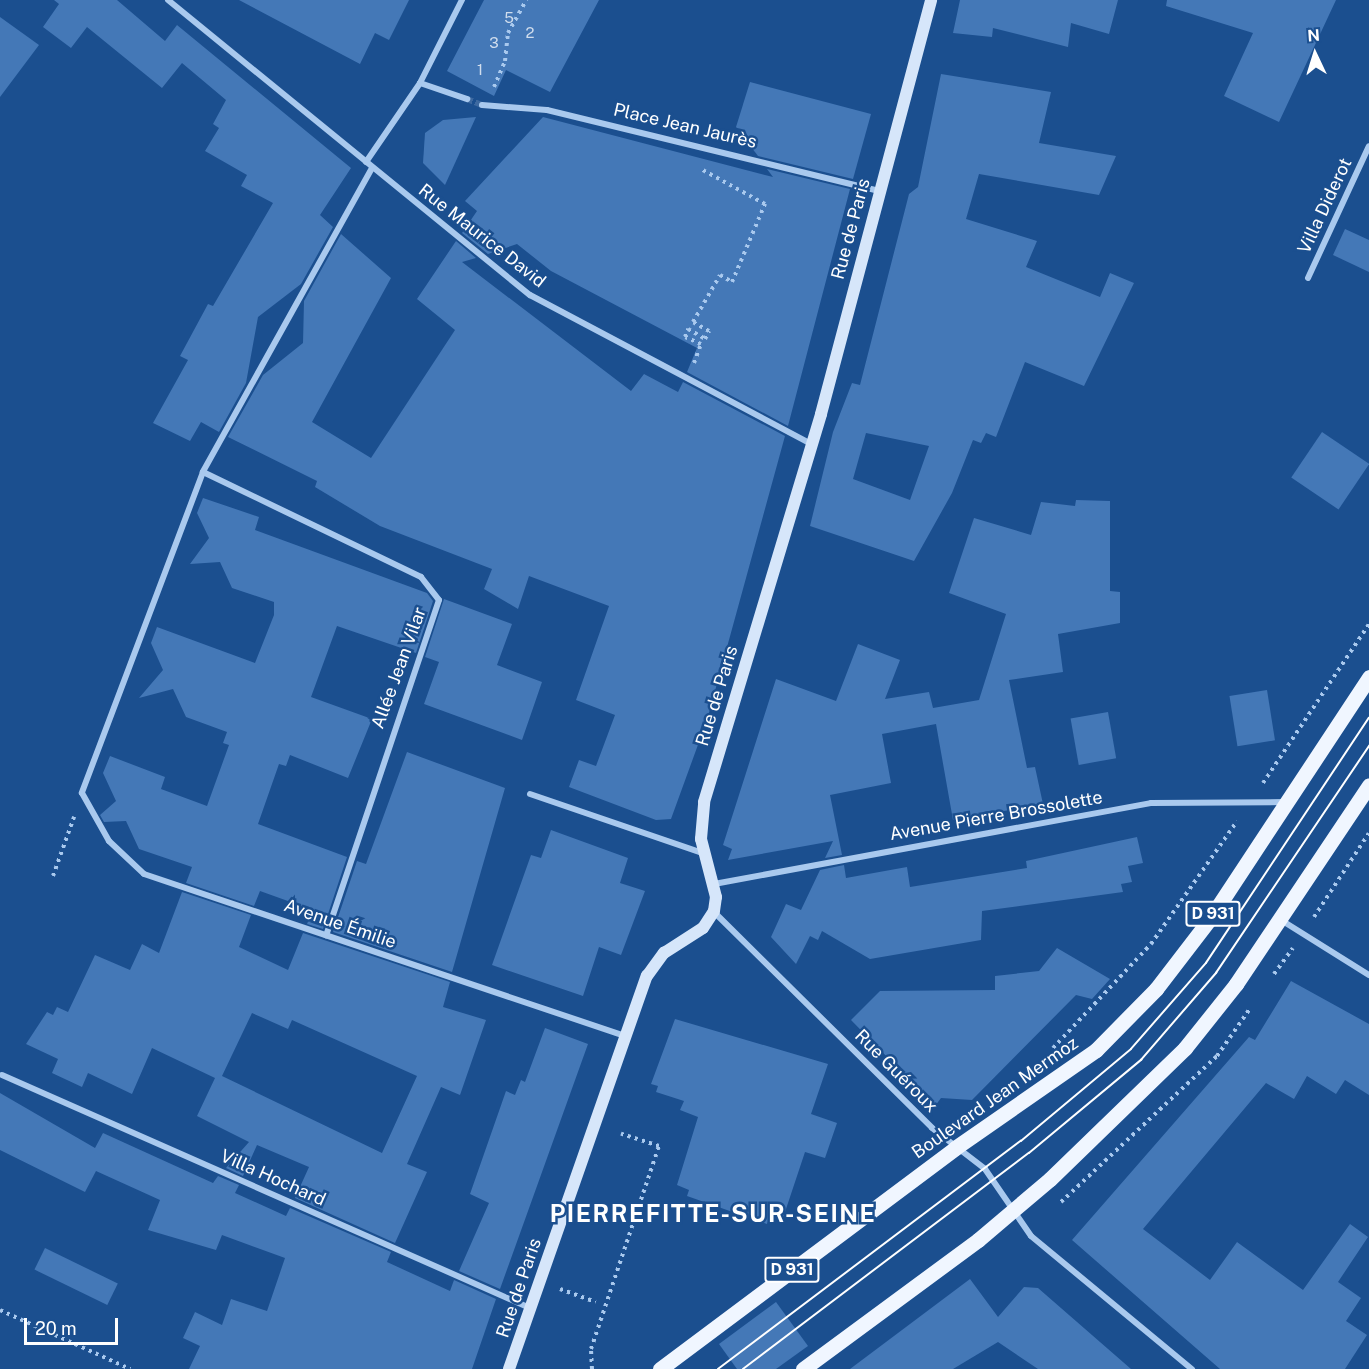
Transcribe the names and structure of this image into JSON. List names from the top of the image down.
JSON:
{
  "streets": {
    "main road": ["D 931", "Boulevard Jean Mermoz"],
    "street": [
      "Place Jean Jaurès",
      "Villa Diderot",
      "Rue de Paris",
      "Rue Maurice David",
      "Allée Jean Vilar",
      "Avenue Pierre Brossolette",
      "Avenue Émilie",
      "Rue Guéroux",
      "Villa Hochard"
    ]
  },
  "crossings": [
    ["Place Jean Jaurès", "Rue de Paris"],
    ["Rue de Paris", "Rue Maurice David"],
    ["Rue de Paris", "Avenue Pierre Brossolette"],
    ["Rue de Paris", "Avenue Émilie"],
    ["Rue de Paris", "Rue Guéroux"],
    ["Rue de Paris", "Villa Hochard"],
    ["Allée Jean Vilar", "Avenue Émilie"],
    ["Avenue Pierre Brossolette", "Boulevard Jean Mermoz"],
    ["Rue Guéroux", "Boulevard Jean Mermoz"]
  ],
  "districts": ["PIERREFITTE-SUR-SEINE"],
  "house_numbers": [
    "5",
    "2",
    "3",
    "1"
  ],
  "scale_bar": "20 m",
  "north": "top"
}
